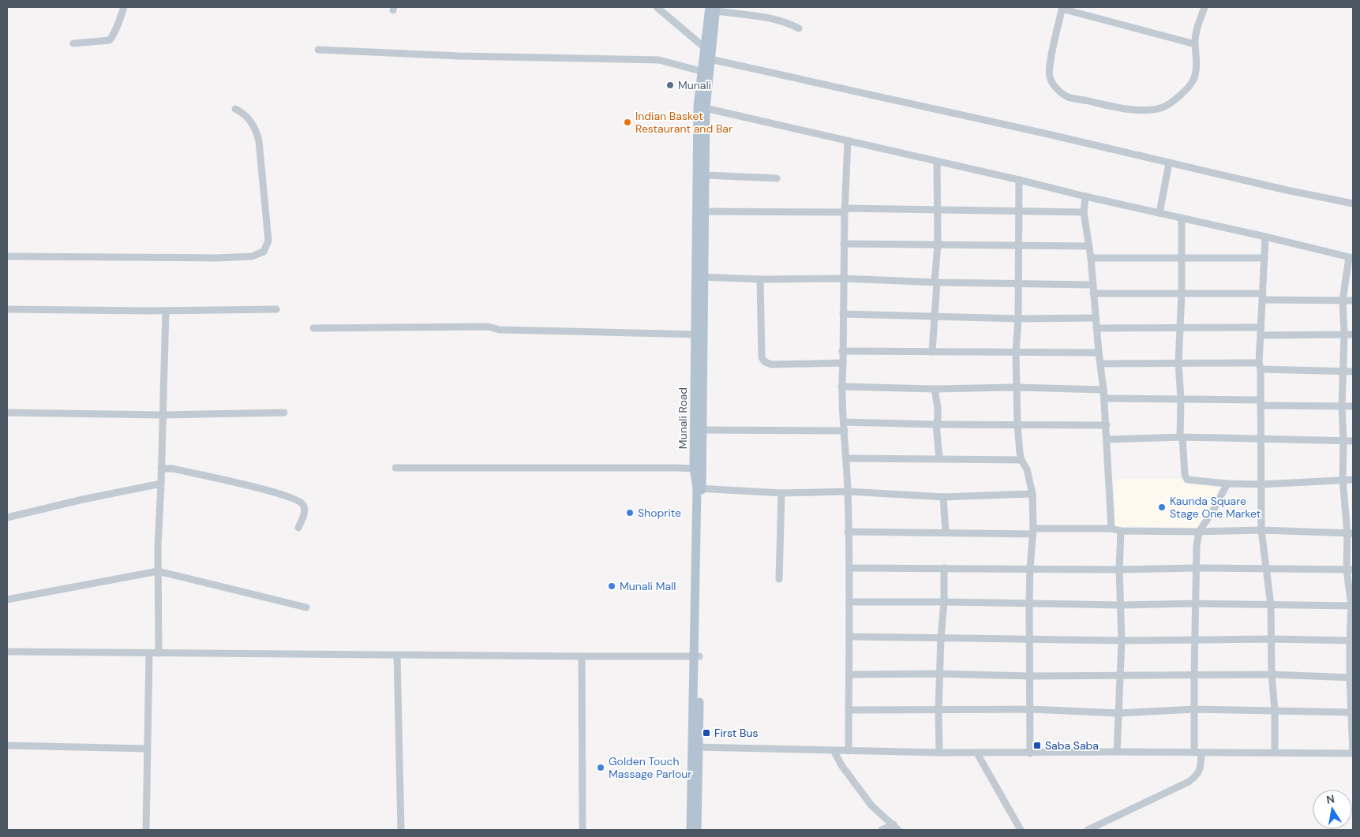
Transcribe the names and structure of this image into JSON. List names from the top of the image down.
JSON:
{
  "streets": {
    "main road": ["Munali Road"]
  },
  "places": {
    "other": [
      "Munali",
      "Indian Basket Restaurant and Bar",
      "Kaunda Square Stage One Market",
      "Shoprite",
      "Munali Mall",
      "Golden Touch Massage Parlour"
    ],
    "transit": ["First Bus", "Saba Saba"]
  },
  "north": "top"
}
